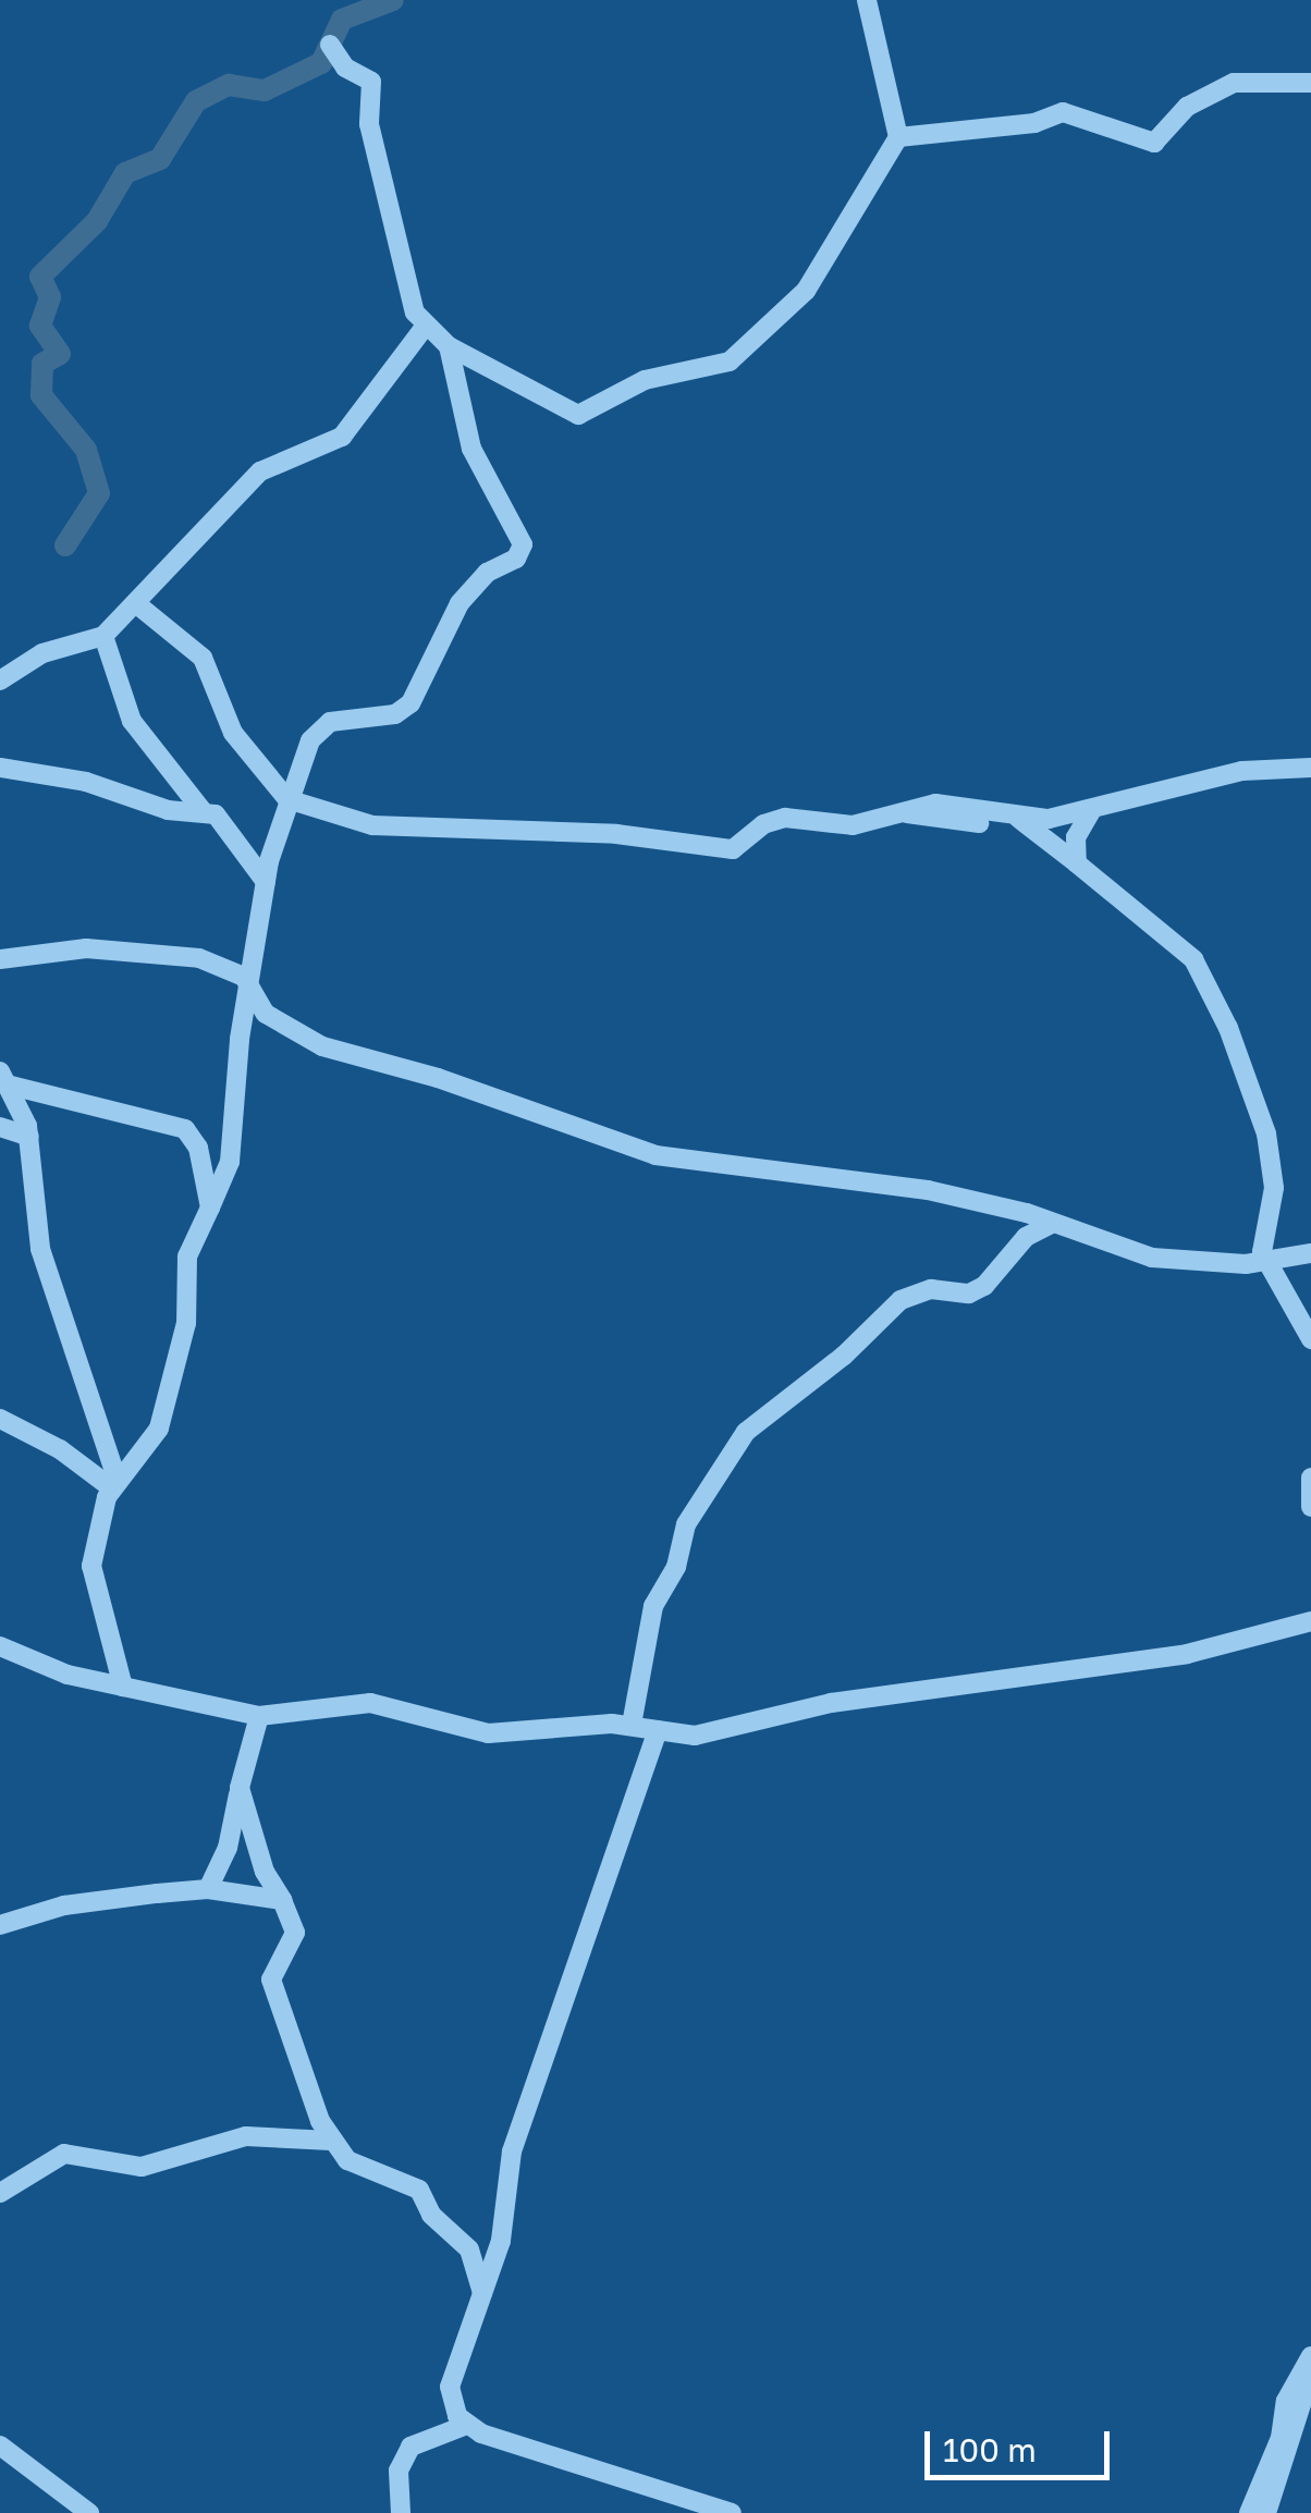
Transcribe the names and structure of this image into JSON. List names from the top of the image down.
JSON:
{
  "scale_bar": "100 m"
}
